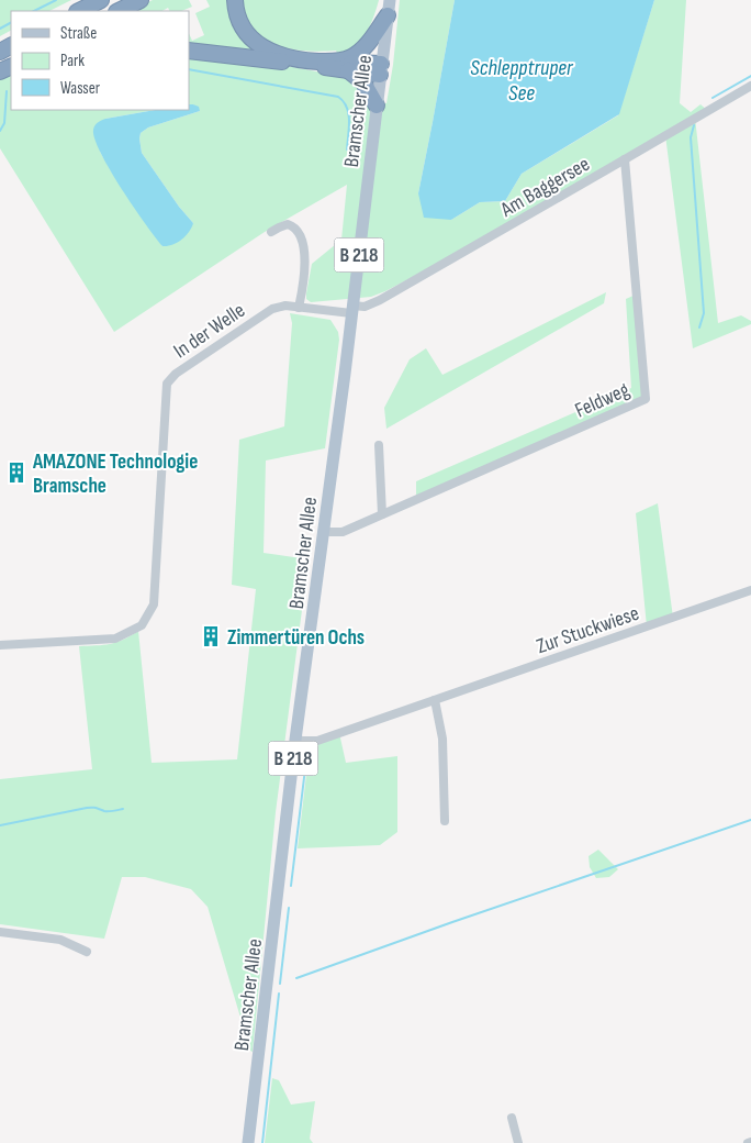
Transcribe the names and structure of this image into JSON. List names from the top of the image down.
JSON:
{
  "streets": {
    "main road": ["Bramscher Allee", "B 218"],
    "street": [
      "Am Baggersee",
      "In der Welle",
      "Feldweg",
      "Zur Stuckwiese"
    ]
  },
  "crossings": [
    ["Bramscher Allee", "Am Baggersee"],
    ["Bramscher Allee", "In der Welle"],
    ["Bramscher Allee", "Feldweg"],
    ["Bramscher Allee", "Zur Stuckwiese"],
    ["Am Baggersee", "In der Welle"],
    ["Am Baggersee", "Feldweg"]
  ],
  "water": ["Schlepptruper See"],
  "places": {
    "building": ["AMAZONE Technologie Bramsche", "Zimmertüren Ochs"]
  },
  "legend": ["Straße", "Park", "Wasser"]
}
